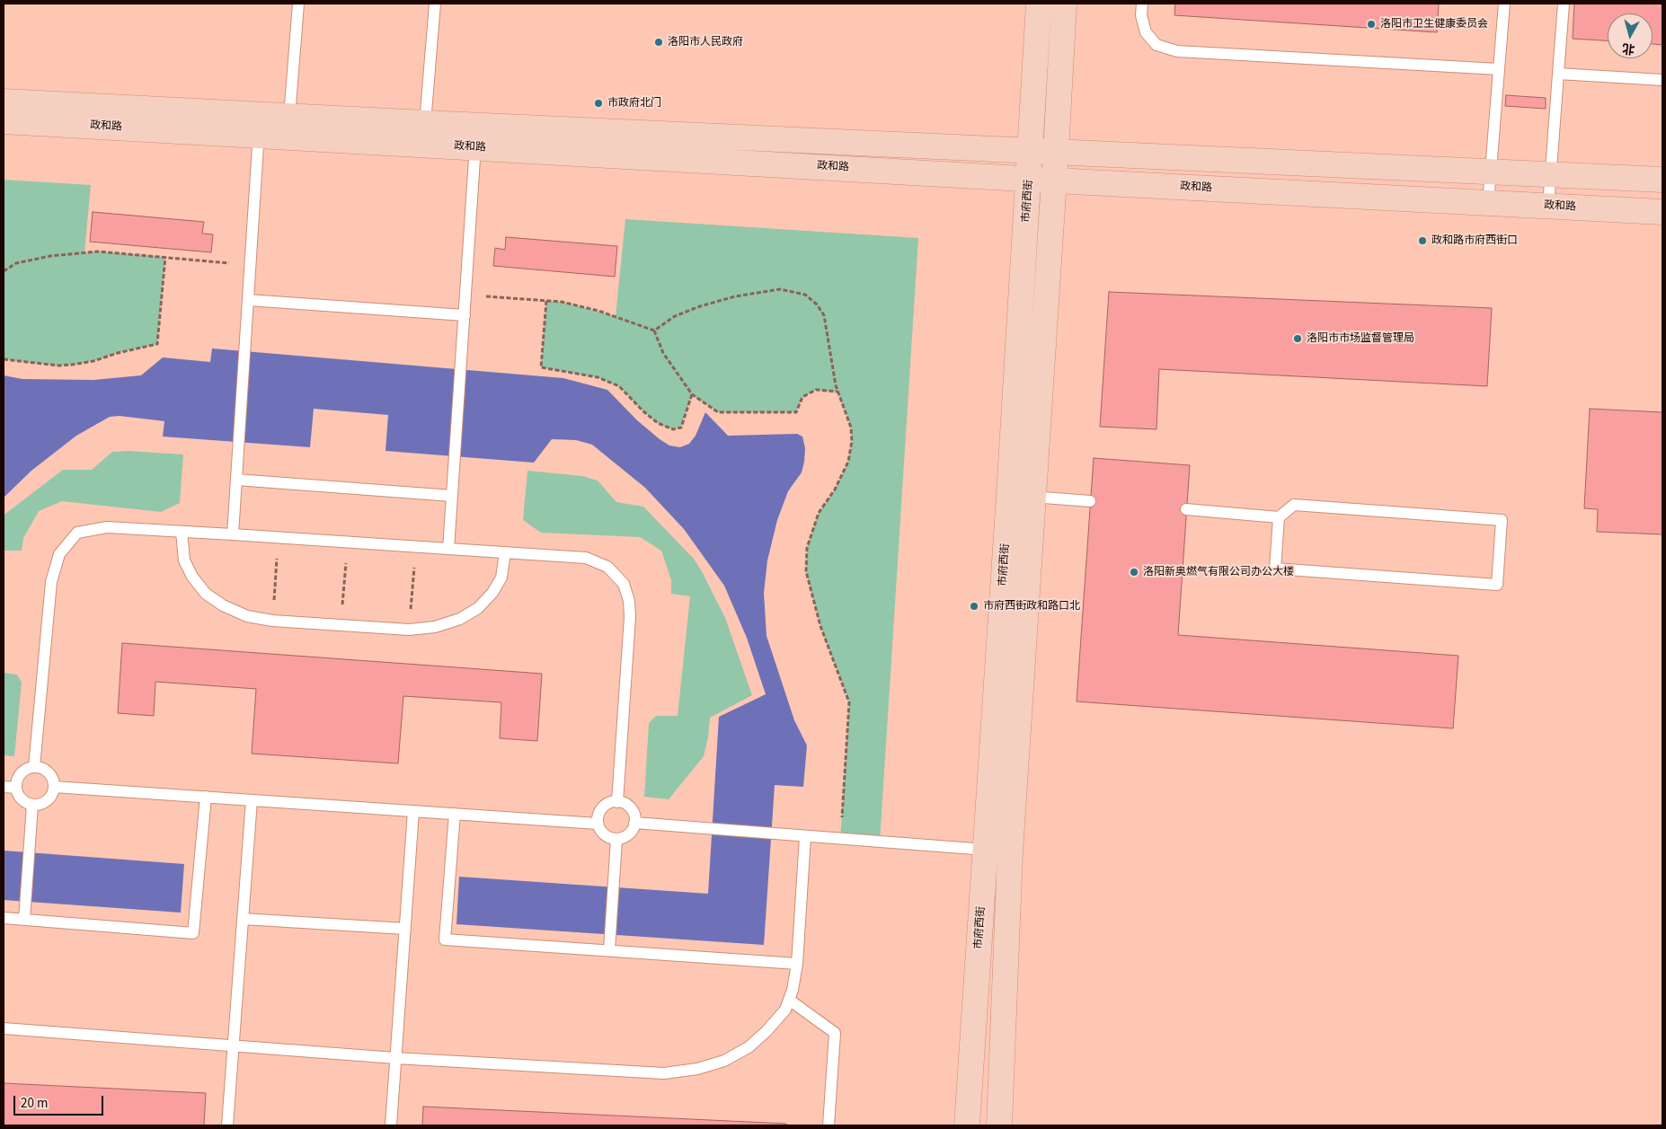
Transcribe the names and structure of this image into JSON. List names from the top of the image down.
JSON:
{
  "streets": {
    "street": ["政和路", "市府西街"]
  },
  "crossings": [
    ["政和路", "市府西街"]
  ],
  "places": [
    "洛阳市卫生健康委员会",
    "洛阳市人民政府",
    "市政府北门",
    "政和路市府西街口",
    "洛阳市市场监督管理局",
    "洛阳新奥燃气有限公司办公大楼",
    "市府西街政和路口北"
  ],
  "scale_bar": "20 m",
  "north": "bottom"
}
